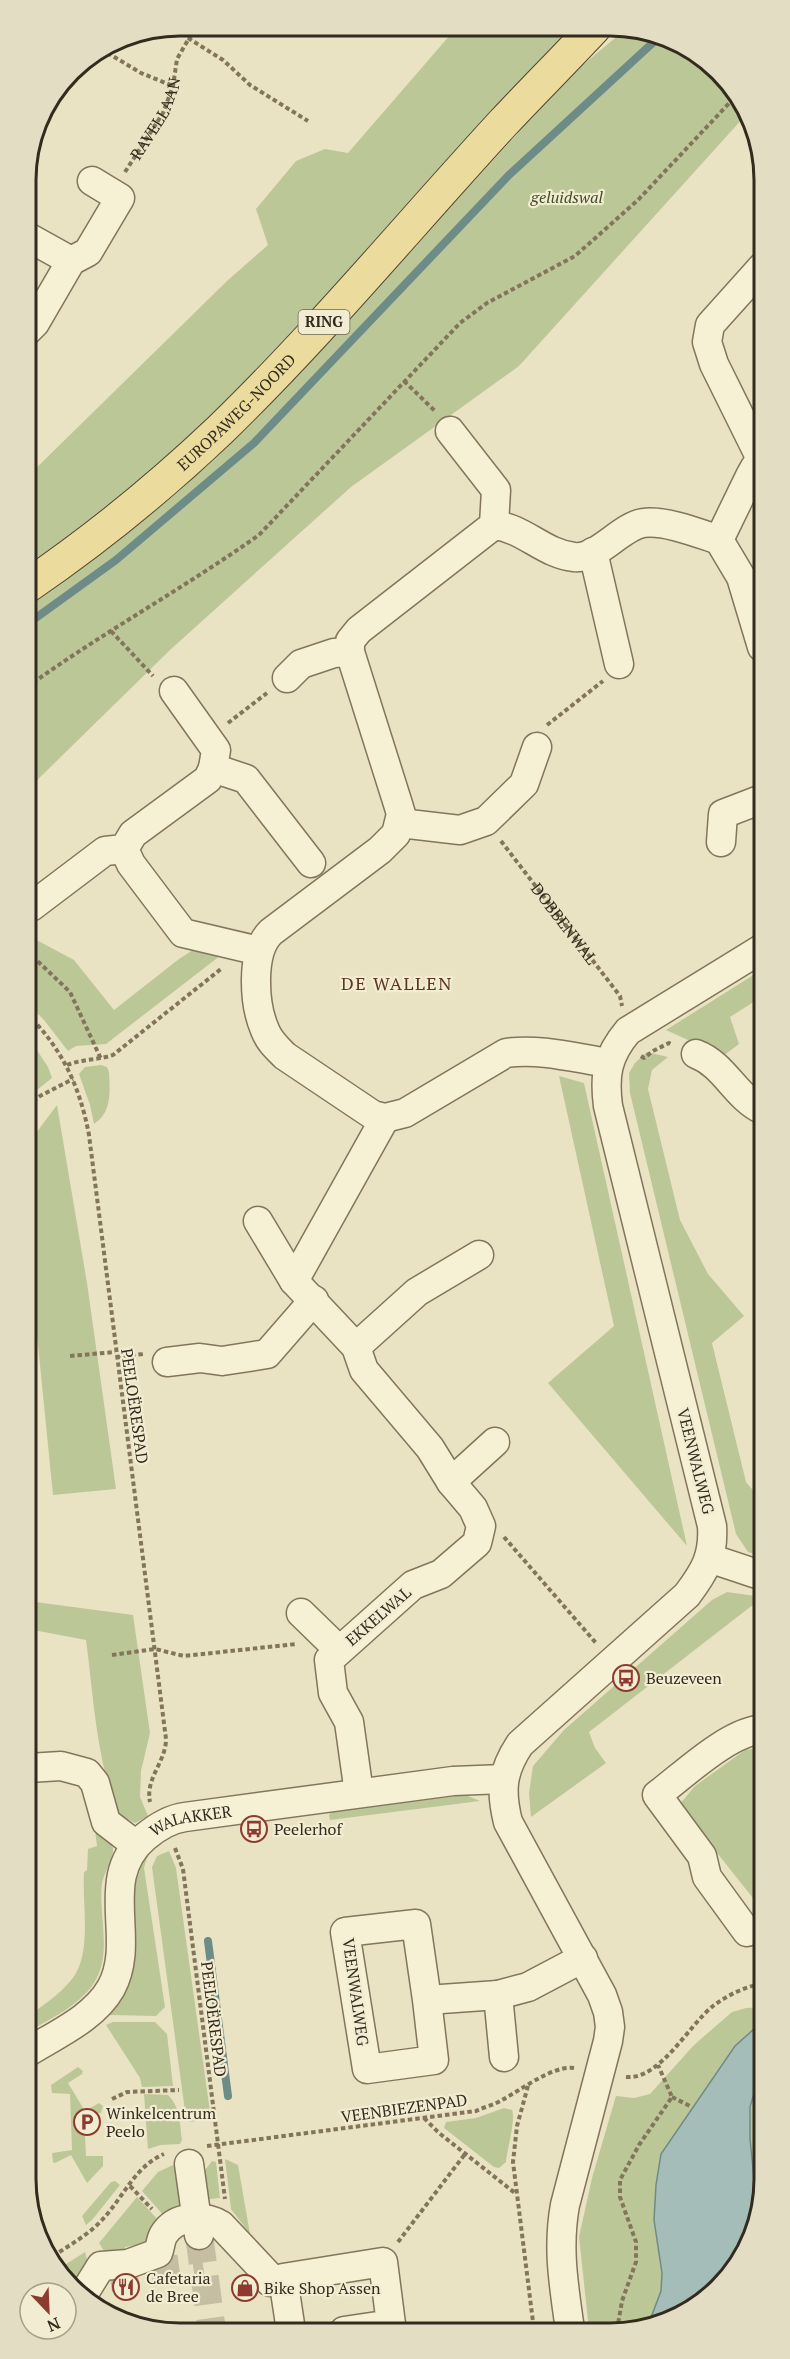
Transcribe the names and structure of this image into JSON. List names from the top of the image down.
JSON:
{
  "streets": {
    "main road": ["RING", "EUROPAWEG-NOORD"],
    "street": ["VEENWALWEG", "EKKELWAL", "WALAKKER"],
    "path": [
      "RAVELLAAN",
      "DOBBENWAL",
      "PEELOËRESPAD",
      "VEENBIEZENPAD"
    ]
  },
  "crossings": [
    ["DOBBENWAL", "VEENWALWEG"],
    ["PEELOËRESPAD", "VEENBIEZENPAD"],
    ["VEENWALWEG", "WALAKKER"],
    ["VEENWALWEG", "VEENBIEZENPAD"],
    ["EKKELWAL", "WALAKKER"]
  ],
  "districts": ["DE WALLEN"],
  "parks": ["geluidswal"],
  "places": {
    "bus stop": ["Beuzeveen", "Peelerhof"],
    "parking": ["Winkelcentrum Peelo"],
    "restaurant": ["Cafetaria de Bree"],
    "shop": ["Bike Shop Assen"]
  },
  "north": "bottom right"
}
